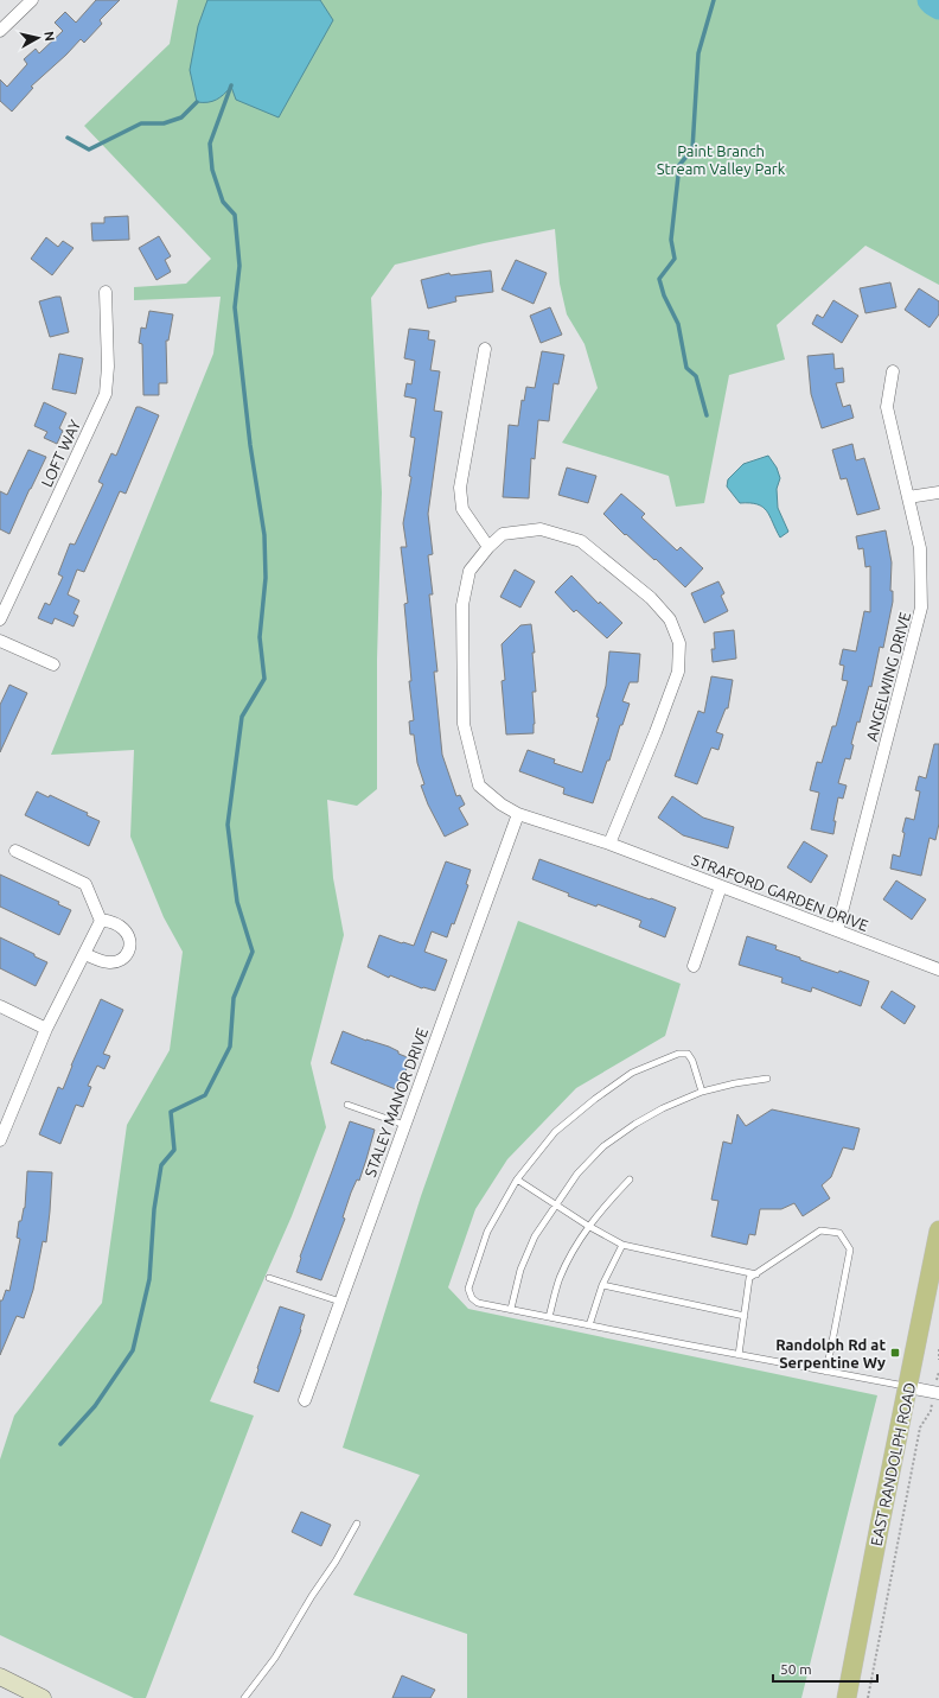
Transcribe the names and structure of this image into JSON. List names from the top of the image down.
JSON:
{
  "streets": {
    "main road": ["EAST RANDOLPH ROAD"],
    "street": [
      "LOFT WAY",
      "ANGELWING DRIVE",
      "STRAFORD GARDEN DRIVE",
      "STALEY MANOR DRIVE"
    ]
  },
  "crossings": [
    ["ANGELWING DRIVE", "STRAFORD GARDEN DRIVE"],
    ["STRAFORD GARDEN DRIVE", "STALEY MANOR DRIVE"]
  ],
  "parks": ["Paint Branch Stream Valley Park"],
  "places": {
    "transit": ["Randolph Rd at Serpentine Wy"]
  },
  "scale_bar": "50 m",
  "north": "right"
}
